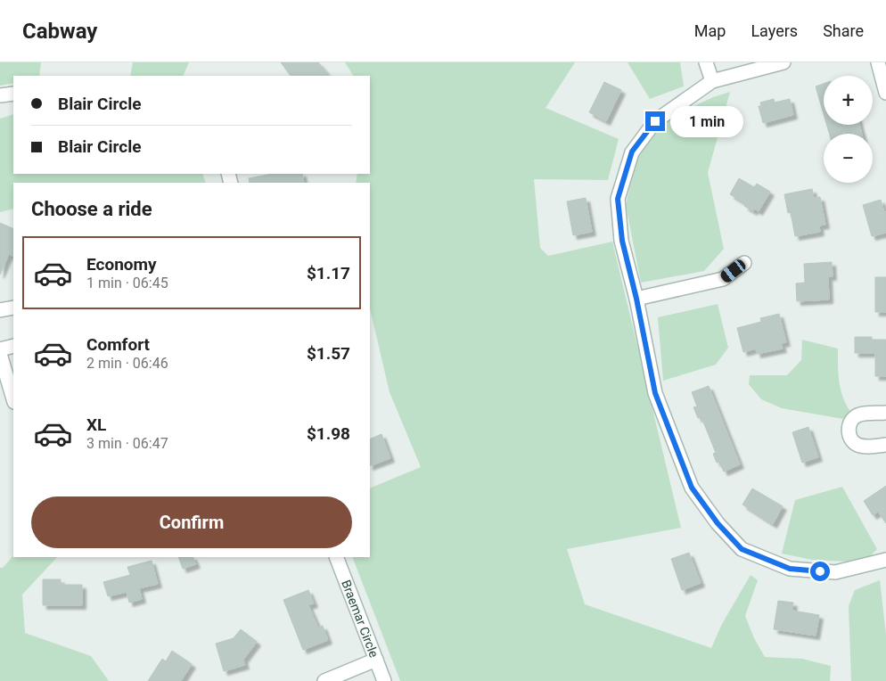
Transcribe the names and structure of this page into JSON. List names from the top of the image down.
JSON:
{
  "streets": {
    "street": ["Braemar Circle"]
  },
  "page": {
    "header": "Cabway",
    "nav": ["Map", "Layers", "Share"],
    "map_buttons": ["+", "−"],
    "banner": ["Blair Circle", "Blair Circle"],
    "bubble": "1 min",
    "heading": "Choose a ride",
    "list": [
      {
        "name": "Economy",
        "note": "1 min · 06:45",
        "value": "$1.17"
      },
      {
        "name": "Comfort",
        "note": "2 min · 06:46",
        "value": "$1.57"
      },
      {
        "name": "XL",
        "note": "3 min · 06:47",
        "value": "$1.98"
      }
    ],
    "buttons": "Confirm"
  }
}
